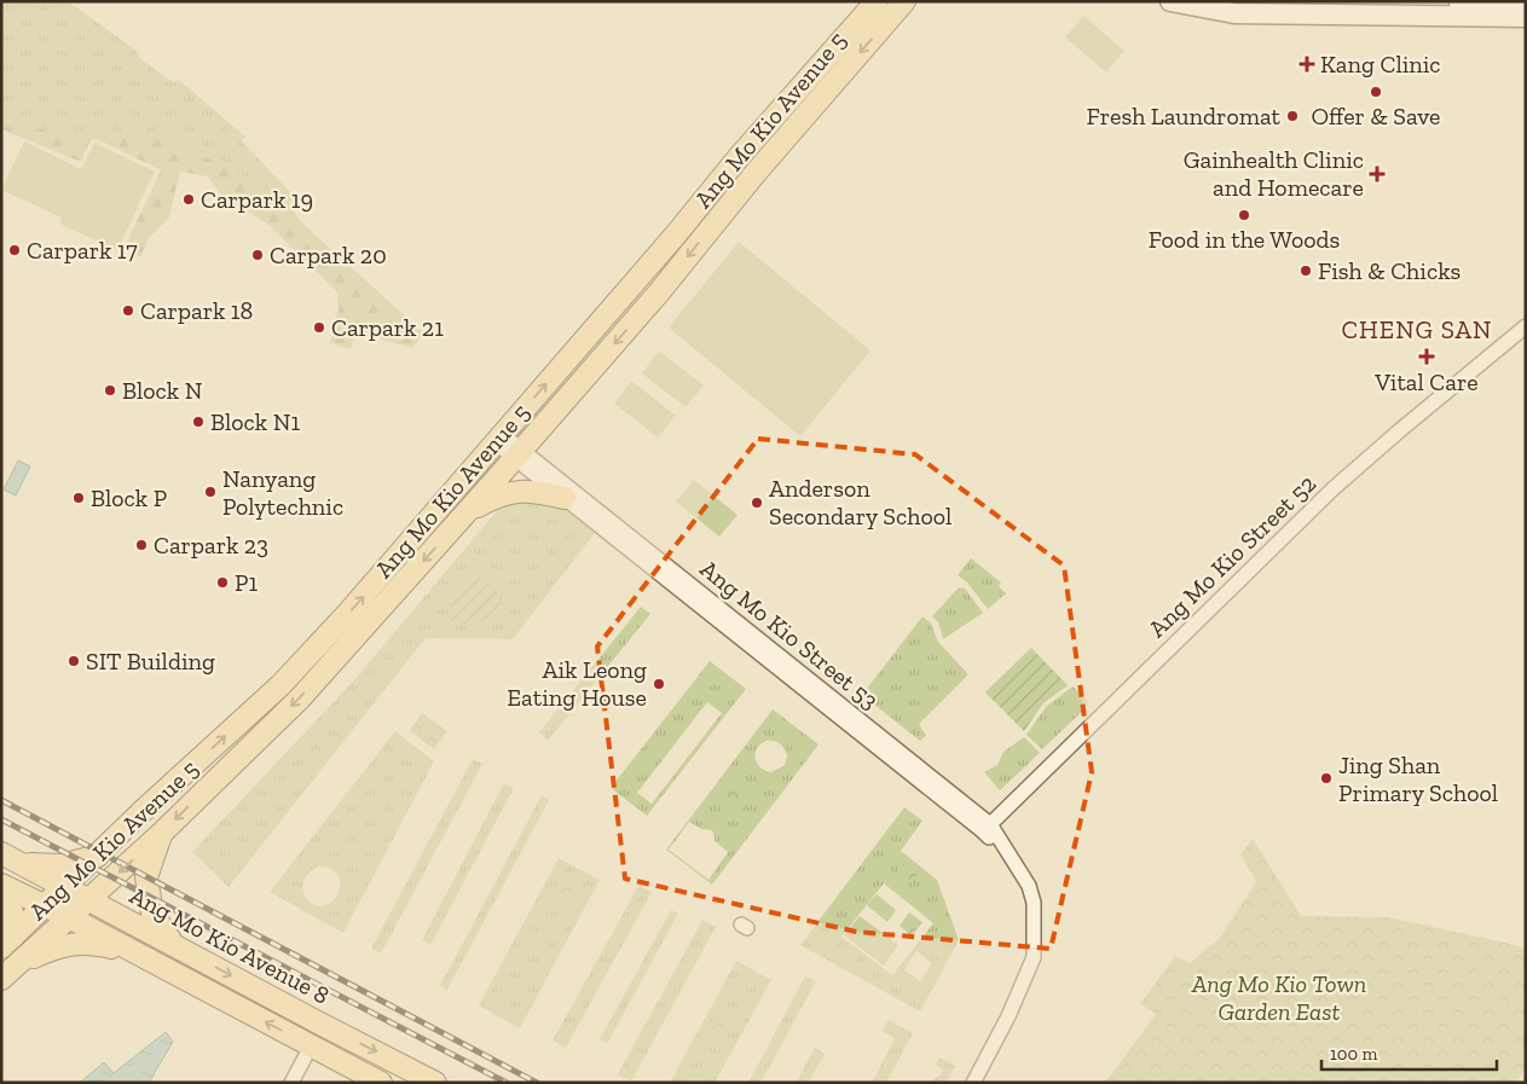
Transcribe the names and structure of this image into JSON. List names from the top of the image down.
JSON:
{
  "streets": {
    "main road": ["Ang Mo Kio Avenue 5", "Ang Mo Kio Avenue 8"],
    "street": ["Ang Mo Kio Street 52", "Ang Mo Kio Street 53"]
  },
  "crossings": [
    ["Ang Mo Kio Avenue 5", "Ang Mo Kio Street 53"],
    ["Ang Mo Kio Avenue 5", "Ang Mo Kio Avenue 8"],
    ["Ang Mo Kio Street 52", "Ang Mo Kio Street 53"]
  ],
  "districts": ["CHENG SAN"],
  "parks": ["Ang Mo Kio Town Garden East"],
  "places": {
    "health": ["Kang Clinic", "Gainhealth Clinic and Homecare", "Vital Care"],
    "other": [
      "Offer & Save",
      "Fresh Laundromat",
      "Carpark 19",
      "Food in the Woods",
      "Carpark 17",
      "Carpark 20",
      "Fish & Chicks",
      "Carpark 18",
      "Carpark 21",
      "Block N",
      "Block N1",
      "Nanyang Polytechnic",
      "Block P",
      "Anderson Secondary School",
      "Carpark 23",
      "P1",
      "SIT Building",
      "Aik Leong Eating House",
      "Jing Shan Primary School"
    ]
  },
  "scale_bar": "100 m"
}
